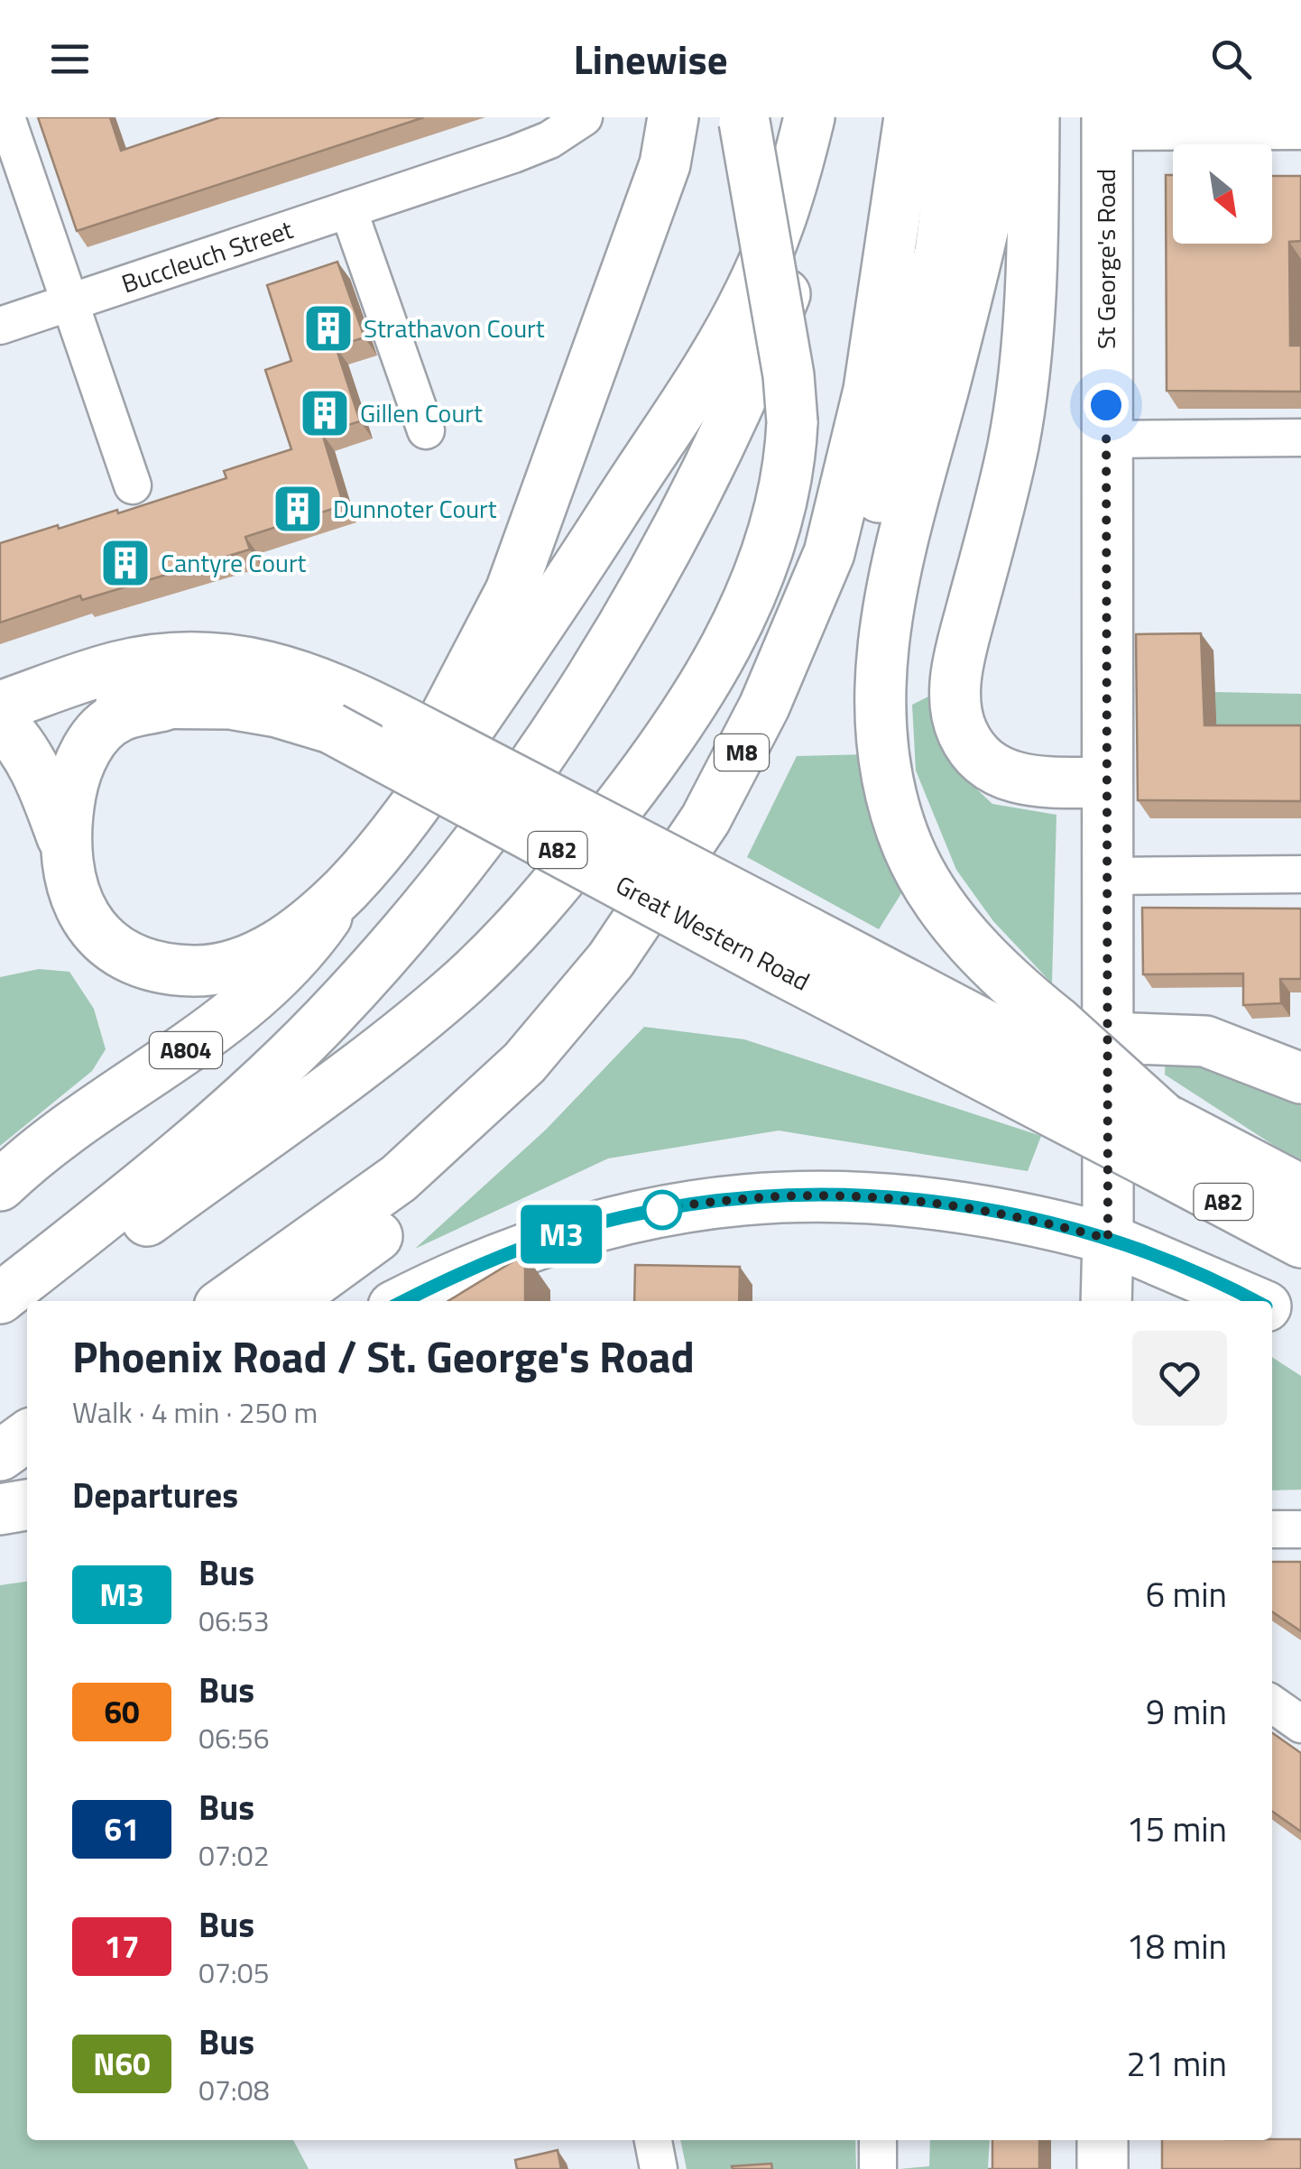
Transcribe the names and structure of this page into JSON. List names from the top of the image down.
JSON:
{
  "streets": {
    "main road": [
      "St George's Road",
      "M8",
      "A82",
      "Great Western Road",
      "A804"
    ],
    "street": ["Buccleuch Street"]
  },
  "places": {
    "building": [
      "Strathavon Court",
      "Gillen Court",
      "Dunnoter Court",
      "Cantyre Court"
    ]
  },
  "lines": ["bus line M3"],
  "north": "bottom right",
  "page": {
    "header": "Linewise",
    "on_map": "M3",
    "heading": [
      ["Phoenix Road / St. George's Road", "Walk · 4 min · 250 m"],
      "Departures"
    ],
    "list": [
      {
        "mark": "M3",
        "name": "Bus",
        "note": "06:53",
        "value": "6 min"
      },
      {
        "mark": "60",
        "name": "Bus",
        "note": "06:56",
        "value": "9 min"
      },
      {
        "mark": "61",
        "name": "Bus",
        "note": "07:02",
        "value": "15 min"
      },
      {
        "mark": "17",
        "name": "Bus",
        "note": "07:05",
        "value": "18 min"
      },
      {
        "mark": "N60",
        "name": "Bus",
        "note": "07:08",
        "value": "21 min"
      }
    ]
  }
}
